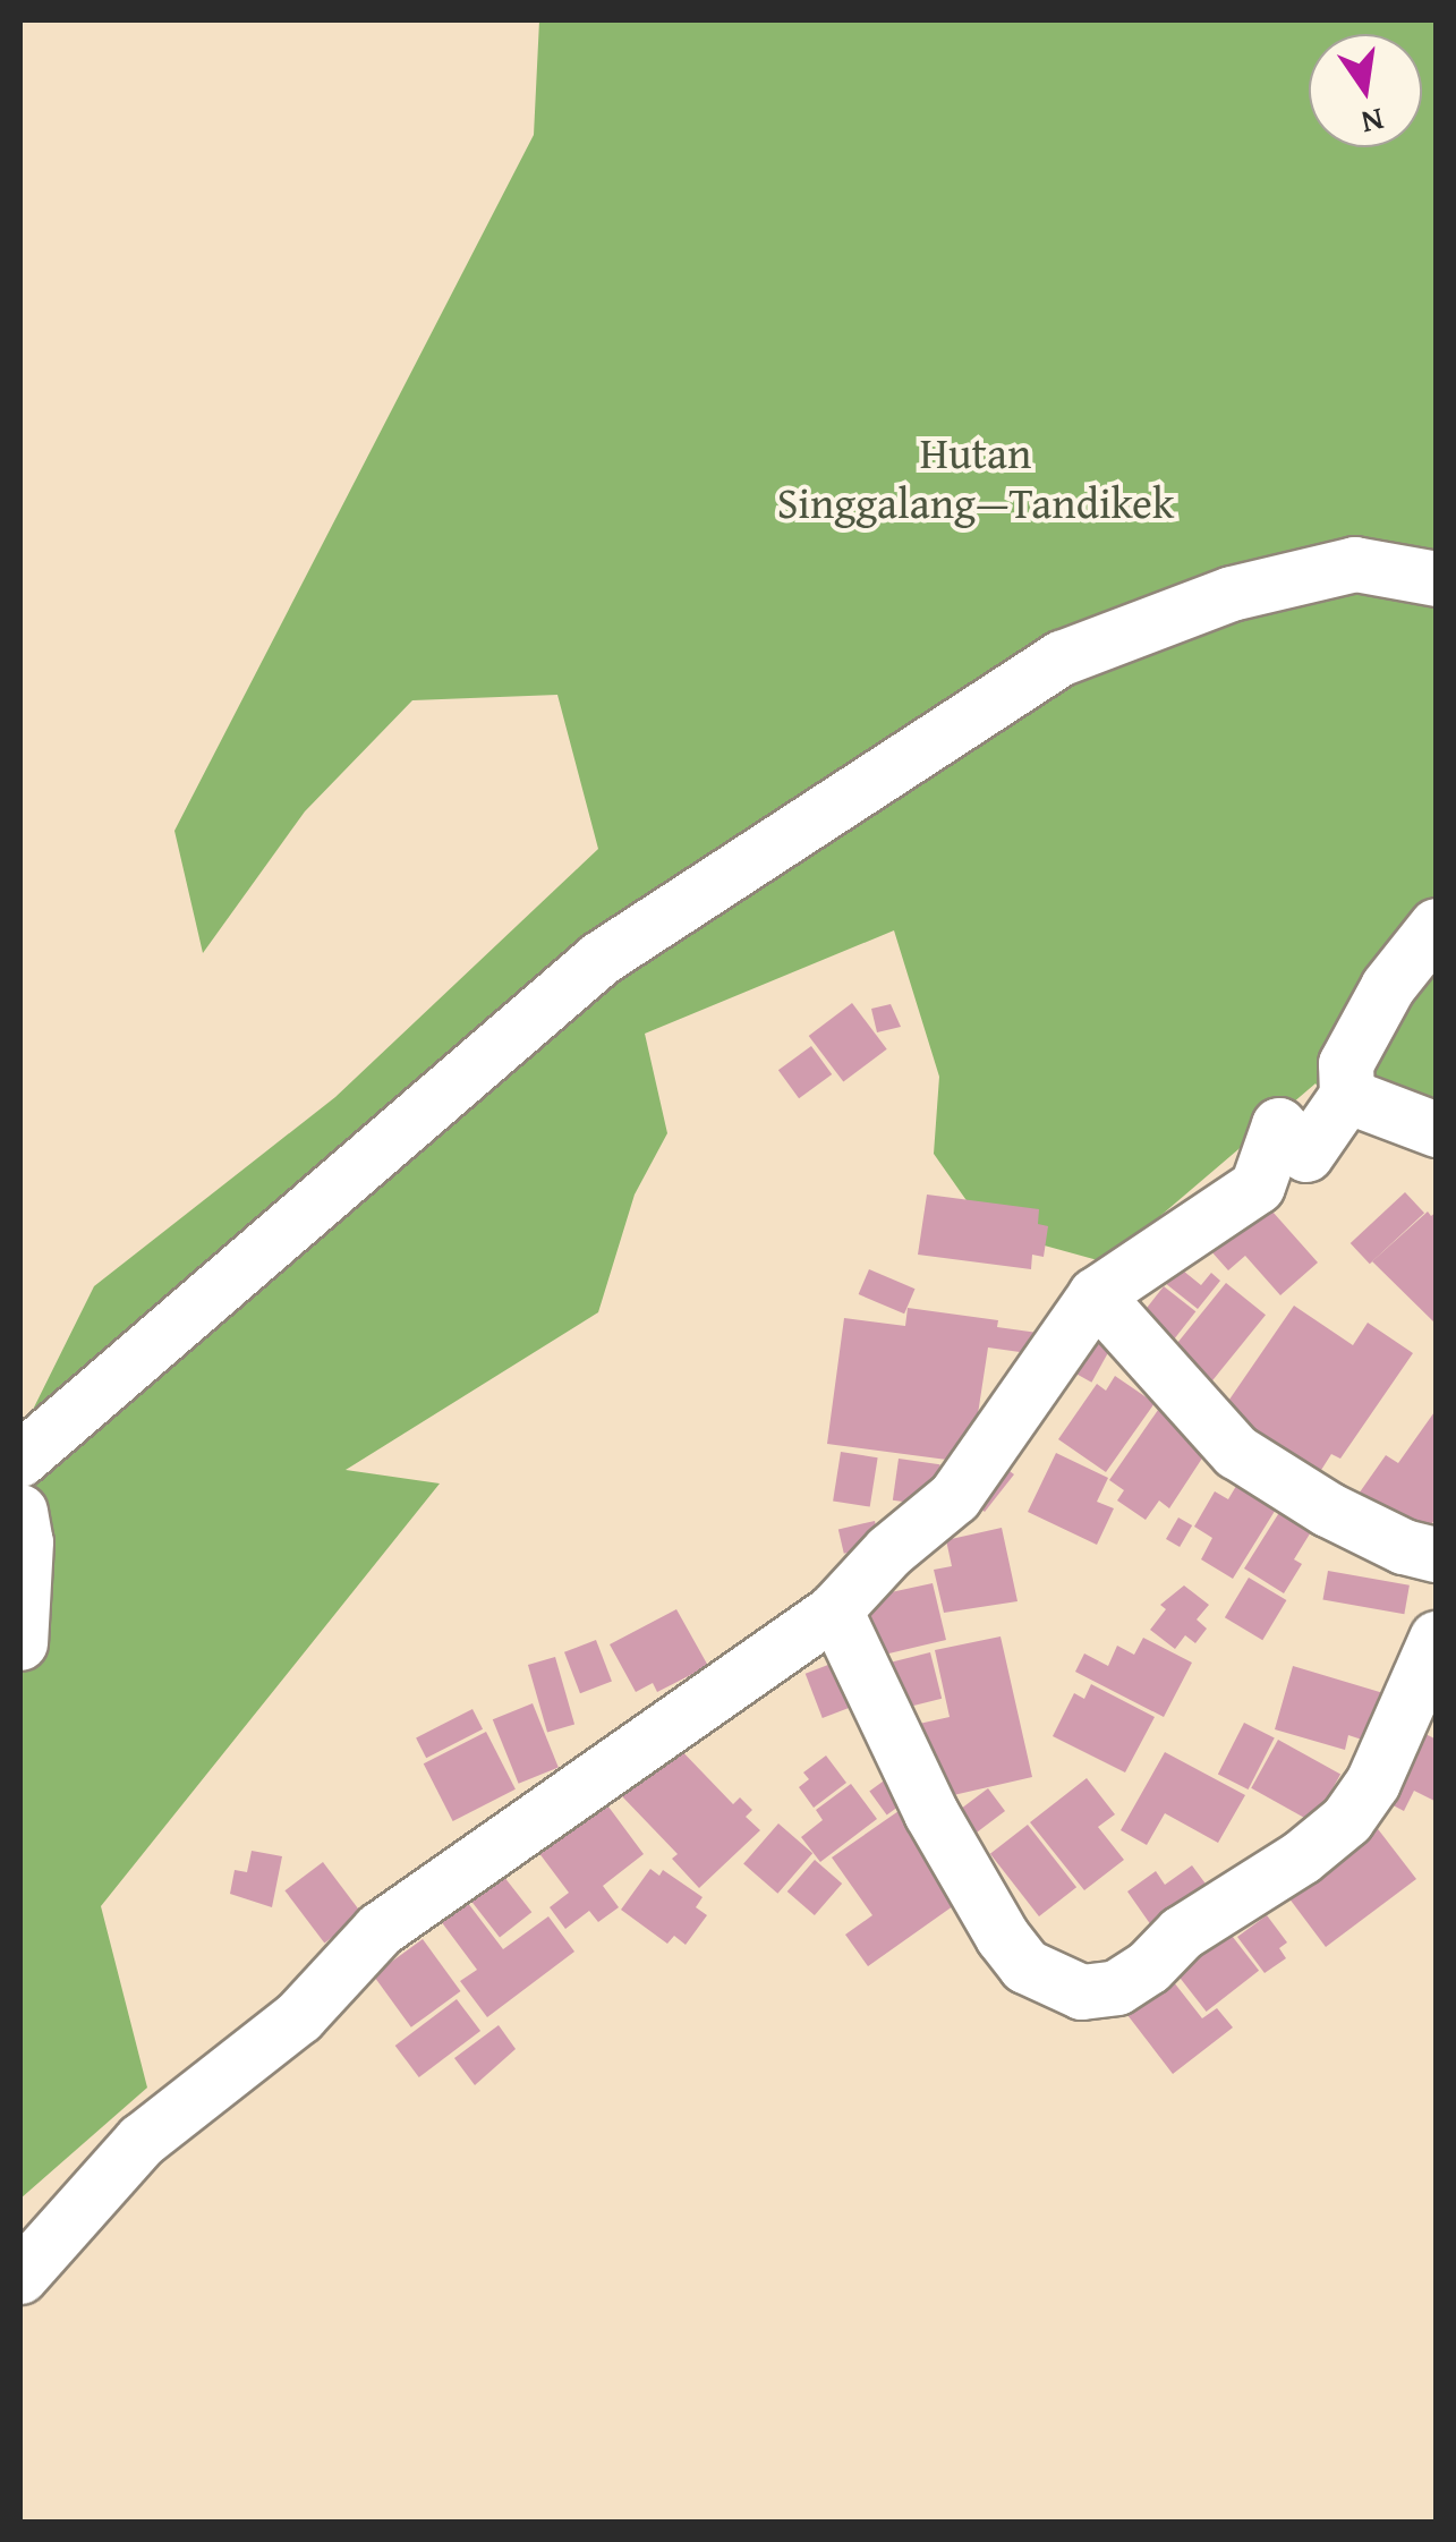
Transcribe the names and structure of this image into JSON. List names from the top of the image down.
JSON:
{
  "parks": ["Hutan Singgalang—Tandikek"],
  "north": "bottom"
}
